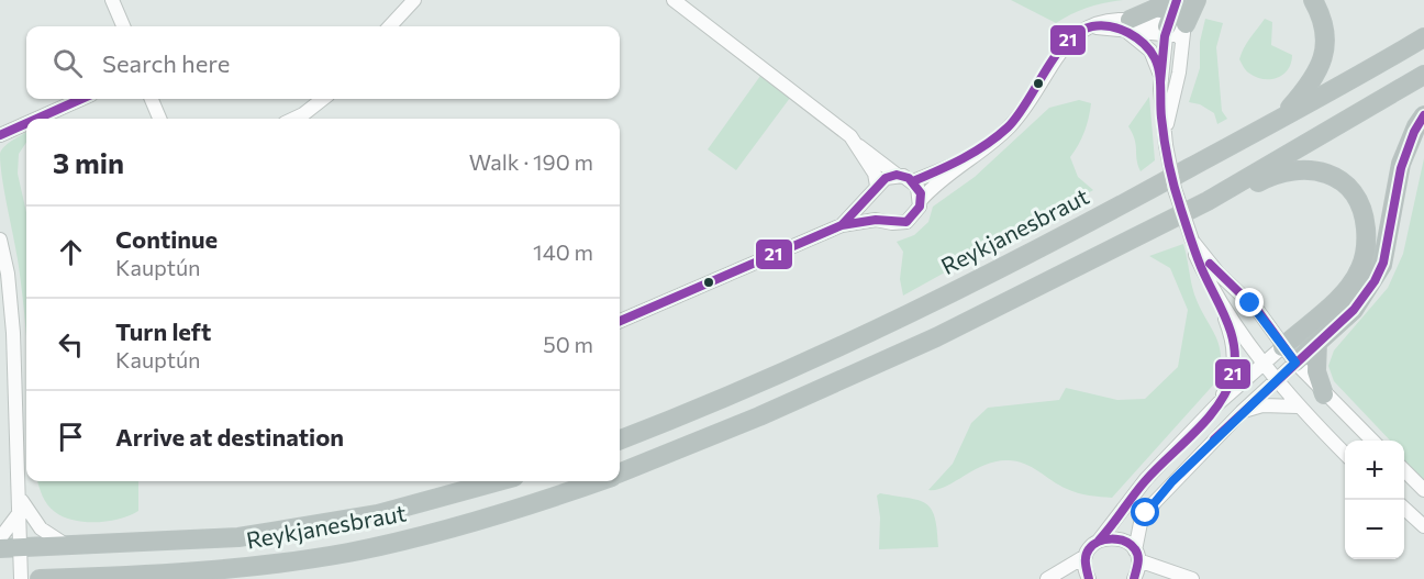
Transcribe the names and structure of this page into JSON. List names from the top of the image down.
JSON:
{
  "streets": {
    "highway": ["Reykjanesbraut"]
  },
  "lines": ["transit line 21"],
  "page": {
    "search": "Search here",
    "heading": ["3 min", "Walk · 190 m"],
    "list": [
      ["Continue", "Kauptún", "140 m"],
      ["Turn left", "Kauptún", "50 m"],
      "Arrive at destination"
    ],
    "map_buttons": ["+", "−"]
  }
}
